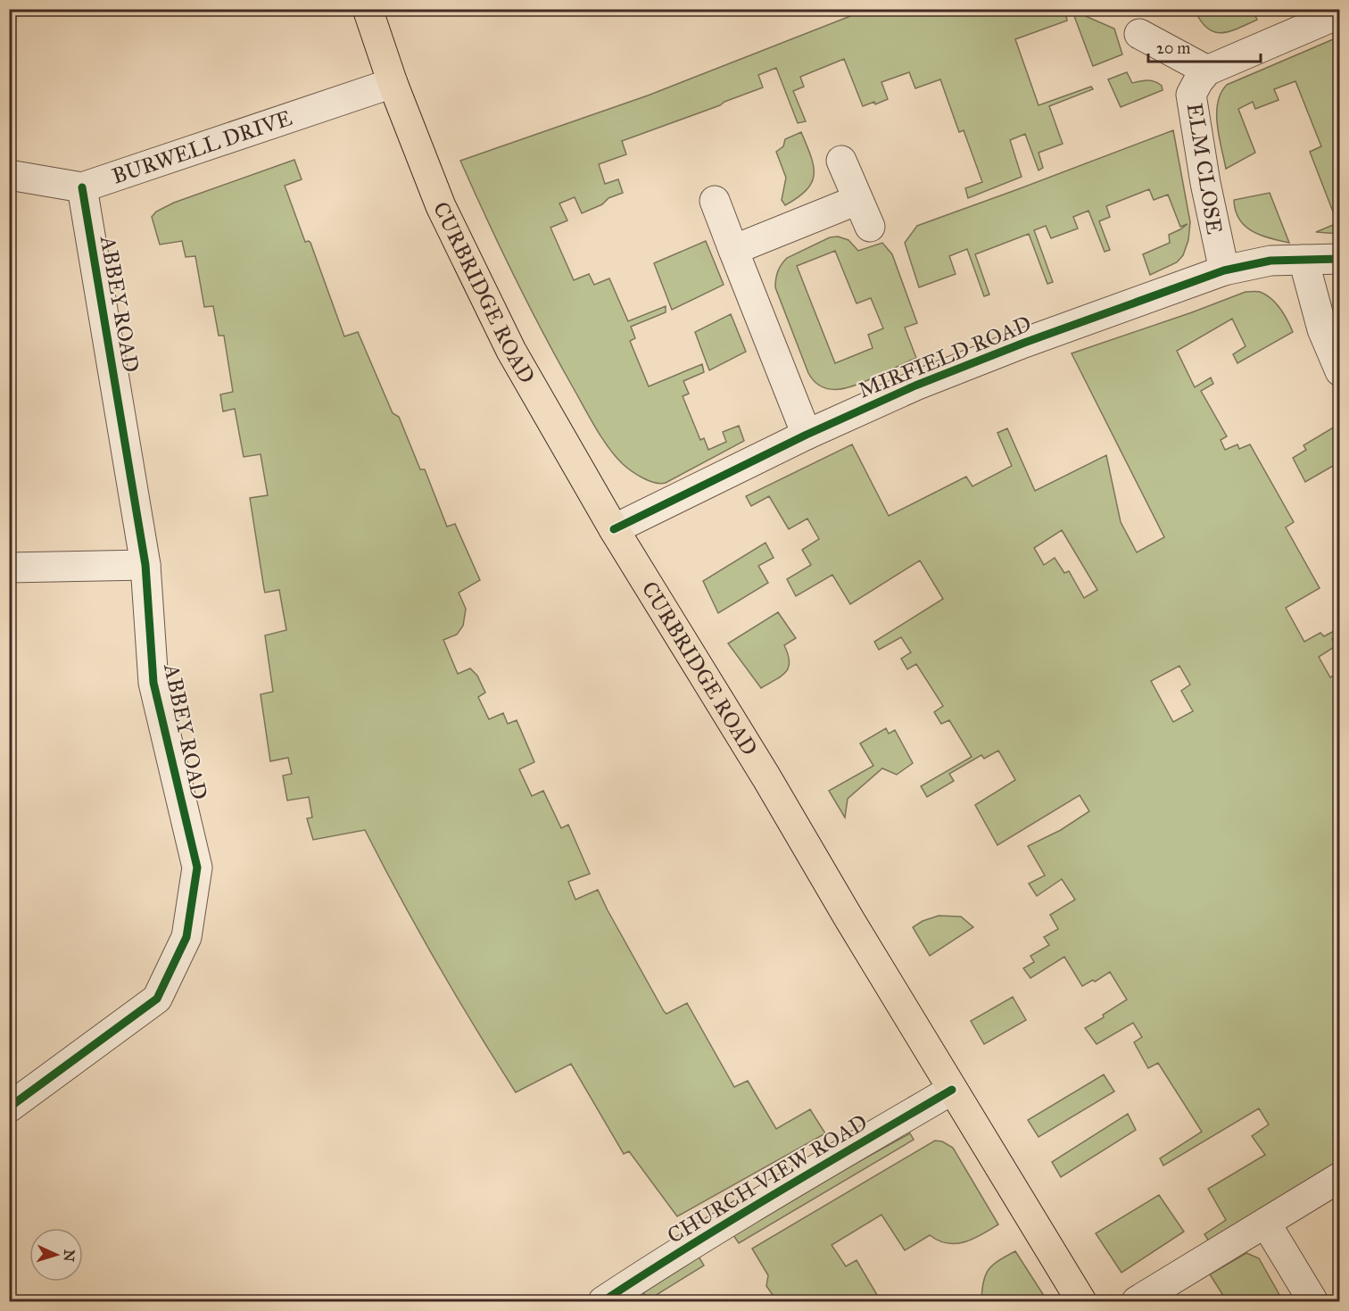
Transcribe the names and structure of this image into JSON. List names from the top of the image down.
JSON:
{
  "streets": {
    "main road": ["CURBRIDGE ROAD"],
    "street": [
      "BURWELL DRIVE",
      "ELM CLOSE",
      "ABBEY ROAD",
      "MIRFIELD ROAD",
      "CHURCH VIEW ROAD"
    ]
  },
  "crossings": [
    ["BURWELL DRIVE", "CURBRIDGE ROAD"],
    ["BURWELL DRIVE", "ABBEY ROAD"],
    ["ELM CLOSE", "MIRFIELD ROAD"],
    ["CURBRIDGE ROAD", "MIRFIELD ROAD"],
    ["CURBRIDGE ROAD", "CHURCH VIEW ROAD"]
  ],
  "scale_bar": "20 m",
  "north": "right"
}
